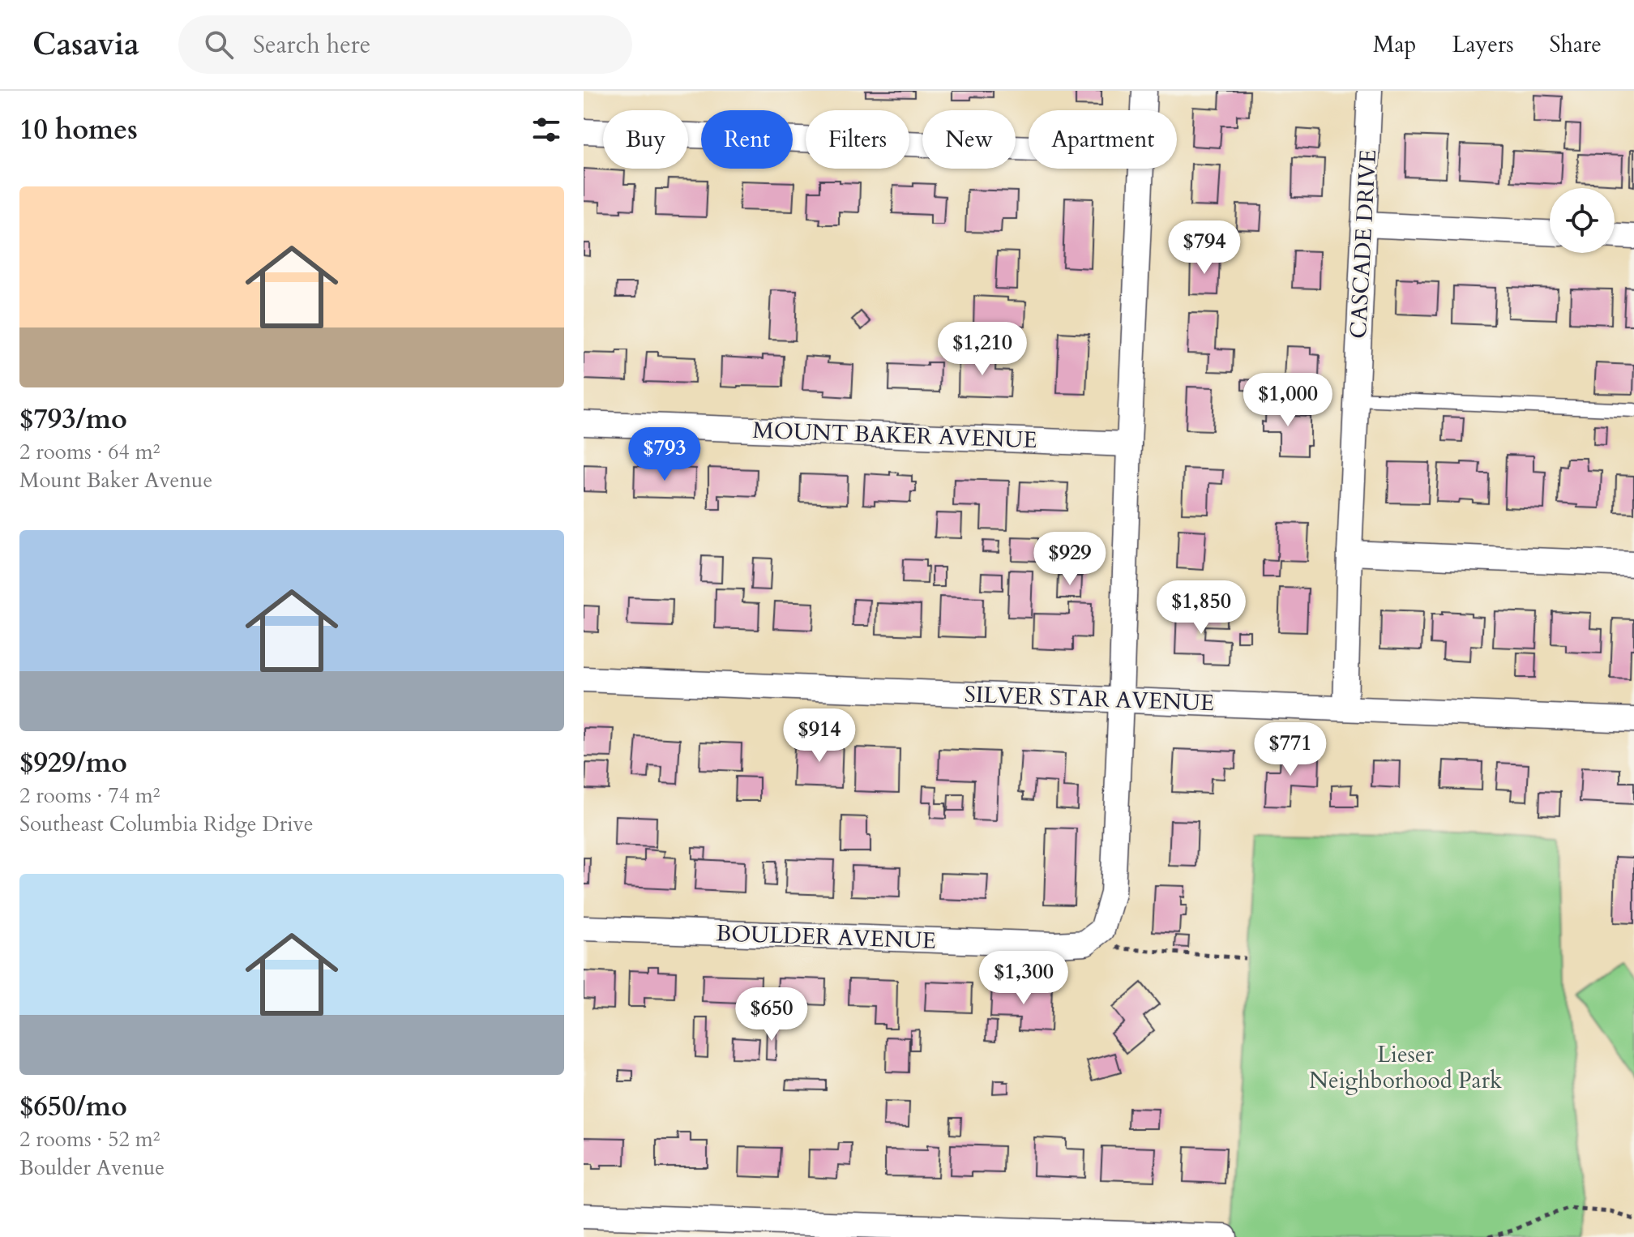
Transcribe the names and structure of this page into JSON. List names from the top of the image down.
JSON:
{
  "streets": {
    "street": [
      "CASCADE DRIVE",
      "MOUNT BAKER AVENUE",
      "SILVER STAR AVENUE",
      "BOULDER AVENUE"
    ]
  },
  "crossings": [
    ["CASCADE DRIVE", "SILVER STAR AVENUE"]
  ],
  "parks": ["Lieser Neighborhood Park"],
  "page": {
    "header": "Casavia",
    "search": "Search here",
    "nav": ["Map", "Layers", "Share"],
    "heading": "10 homes",
    "chip": [
      "Buy",
      "Rent",
      "Filters",
      "New",
      "Apartment"
    ],
    "list": [
      {
        "name": "$793/mo",
        "note": "2 rooms · 64 m² · Mount Baker Avenue"
      },
      {
        "name": "$929/mo",
        "note": "2 rooms · 74 m² · Southeast Columbia Ridge Drive"
      },
      {
        "name": "$650/mo",
        "note": "2 rooms · 52 m² · Boulder Avenue"
      }
    ],
    "price": [
      "$794",
      "$1,210",
      "$1,000",
      "$793",
      "$929",
      "$1,850",
      "$914",
      "$771",
      "$1,300",
      "$650"
    ]
  }
}
